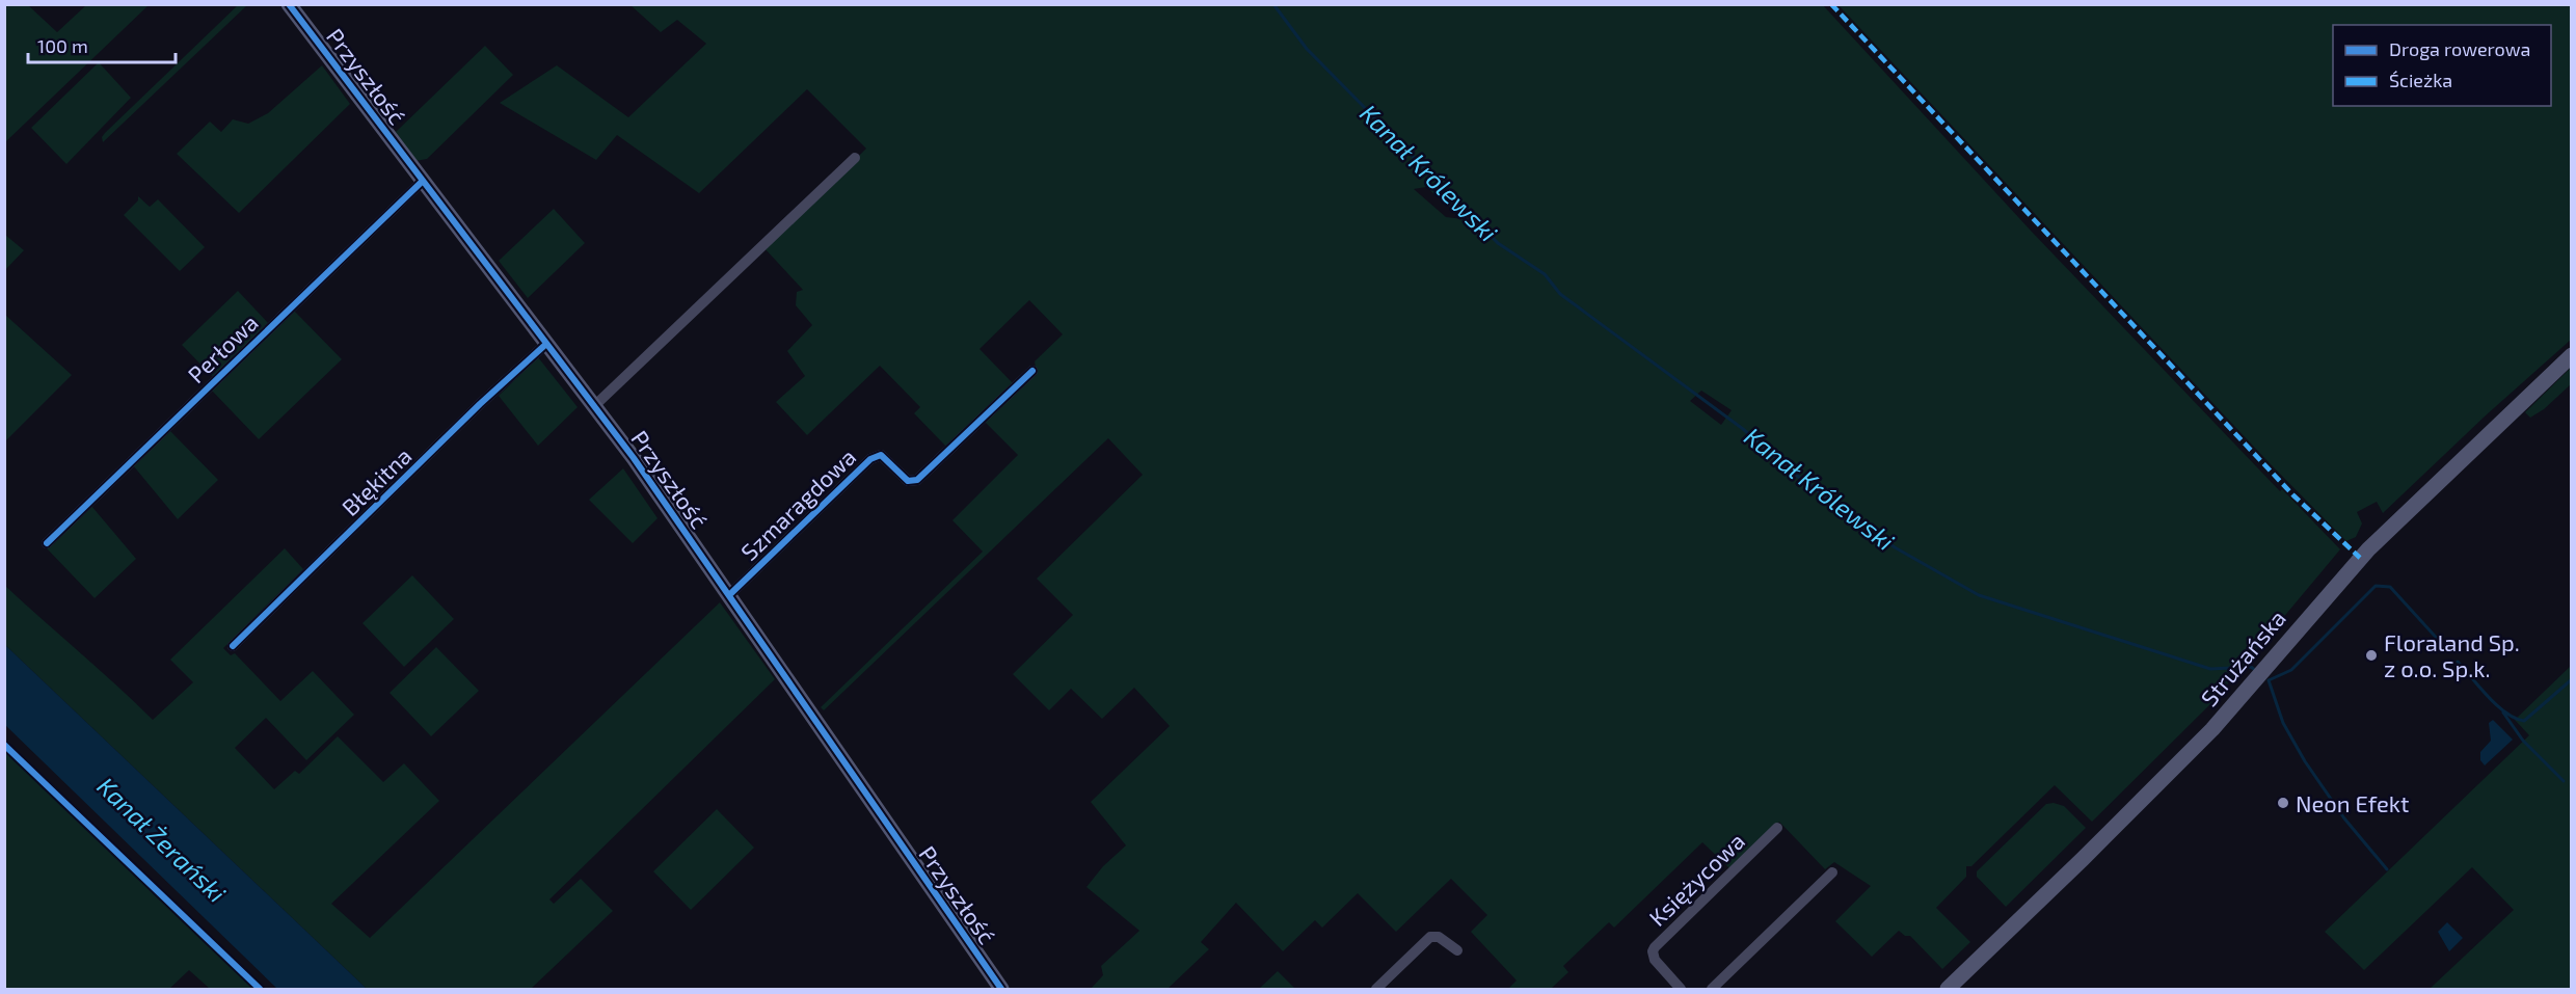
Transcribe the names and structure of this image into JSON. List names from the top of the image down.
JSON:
{
  "streets": {
    "street": [
      "Przyszłość",
      "Perłowa",
      "Błękitna",
      "Szmaragdowa",
      "Strużańska",
      "Księżycowa"
    ]
  },
  "crossings": [
    ["Przyszłość", "Perłowa"],
    ["Przyszłość", "Błękitna"],
    ["Przyszłość", "Szmaragdowa"]
  ],
  "water": ["Kanał Królewski", "Kanał Żerański"],
  "places": ["Floraland Sp. z o.o. Sp.k.", "Neon Efekt"],
  "legend": ["Droga rowerowa", "Ścieżka"],
  "scale_bar": "100 m"
}
